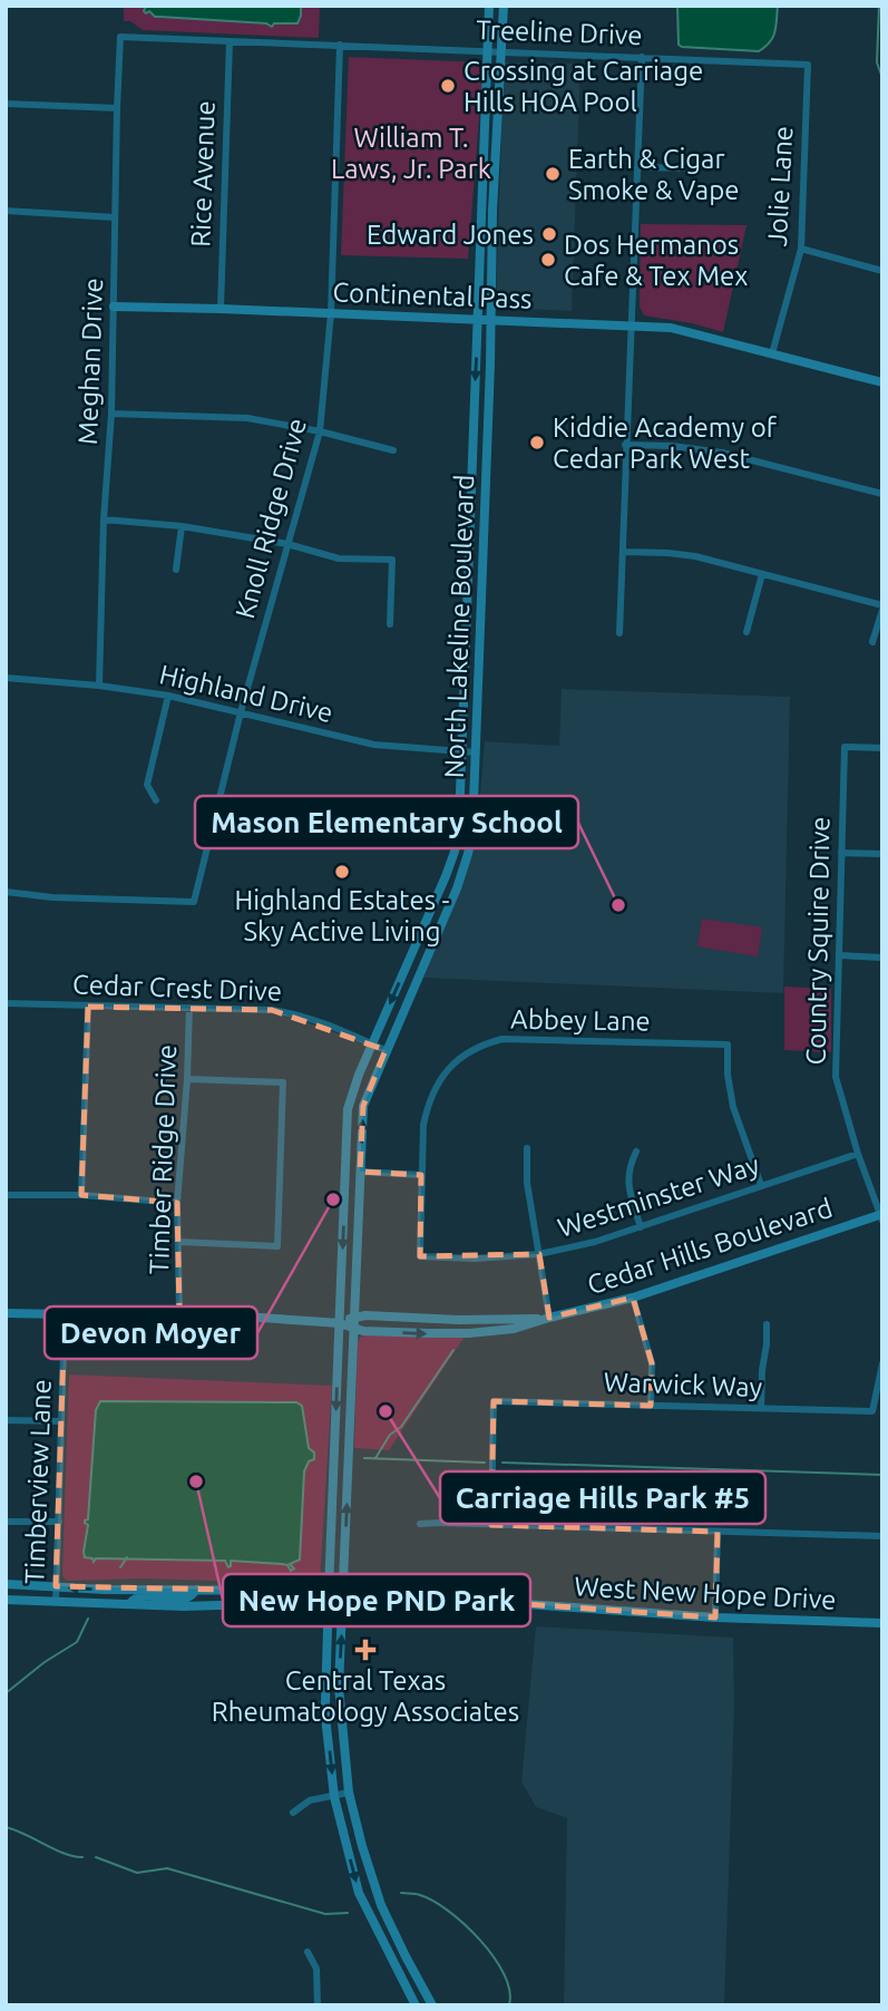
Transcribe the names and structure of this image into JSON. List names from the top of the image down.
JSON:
{
  "streets": {
    "main road": [
      "Continental Pass",
      "North Lakeline Boulevard",
      "Cedar Hills Boulevard",
      "West New Hope Drive"
    ],
    "street": [
      "Treeline Drive",
      "Rice Avenue",
      "Jolie Lane",
      "Meghan Drive",
      "Knoll Ridge Drive",
      "Highland Drive",
      "Country Squire Drive",
      "Cedar Crest Drive",
      "Abbey Lane",
      "Timber Ridge Drive",
      "Westminster Way",
      "Warwick Way",
      "Timberview Lane"
    ]
  },
  "crossings": [
    ["Treeline Drive", "Rice Avenue"],
    ["Treeline Drive", "Jolie Lane"],
    ["Treeline Drive", "Meghan Drive"],
    ["Treeline Drive", "Knoll Ridge Drive"],
    ["Treeline Drive", "North Lakeline Boulevard"],
    ["Rice Avenue", "Continental Pass"],
    ["Jolie Lane", "Continental Pass"],
    ["Continental Pass", "Meghan Drive"],
    ["Continental Pass", "Knoll Ridge Drive"],
    ["Continental Pass", "North Lakeline Boulevard"],
    ["Meghan Drive", "Highland Drive"],
    ["Knoll Ridge Drive", "Highland Drive"],
    ["North Lakeline Boulevard", "Highland Drive"],
    ["North Lakeline Boulevard", "Cedar Crest Drive"],
    ["North Lakeline Boulevard", "Cedar Hills Boulevard"],
    ["North Lakeline Boulevard", "West New Hope Drive"],
    ["Country Squire Drive", "Westminster Way"],
    ["Country Squire Drive", "Cedar Hills Boulevard"],
    ["Cedar Crest Drive", "Timber Ridge Drive"],
    ["Abbey Lane", "Westminster Way"],
    ["Timber Ridge Drive", "Cedar Hills Boulevard"],
    ["Cedar Hills Boulevard", "Timberview Lane"],
    ["Timberview Lane", "West New Hope Drive"]
  ],
  "parks": ["William T. Laws, Jr. Park"],
  "places": {
    "other": [
      "Crossing at Carriage Hills HOA Pool",
      "Earth & Cigar Smoke & Vape",
      "Edward Jones",
      "Dos Hermanos Cafe & Tex Mex",
      "Kiddie Academy of Cedar Park West",
      "Highland Estates - Sky Active Living",
      "Mason Elementary School",
      "Devon Moyer",
      "Carriage Hills Park #5",
      "New Hope PND Park"
    ],
    "health": ["Central Texas Rheumatology Associates"]
  }
}
